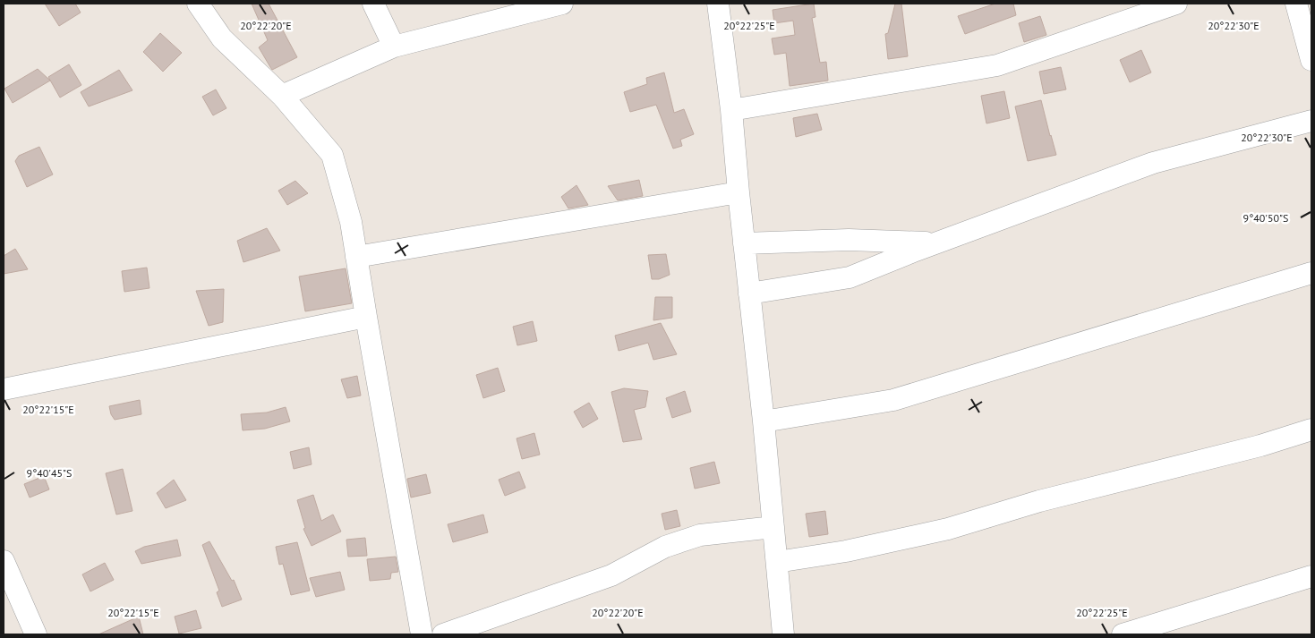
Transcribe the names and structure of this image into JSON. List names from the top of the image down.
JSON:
{
  "coordinates": [
    "20°22'20\"E",
    "20°22'30\"E",
    "20°22'25\"E",
    "9°40'50\"S",
    "20°22'15\"E",
    "9°40'45\"S"
  ]
}
